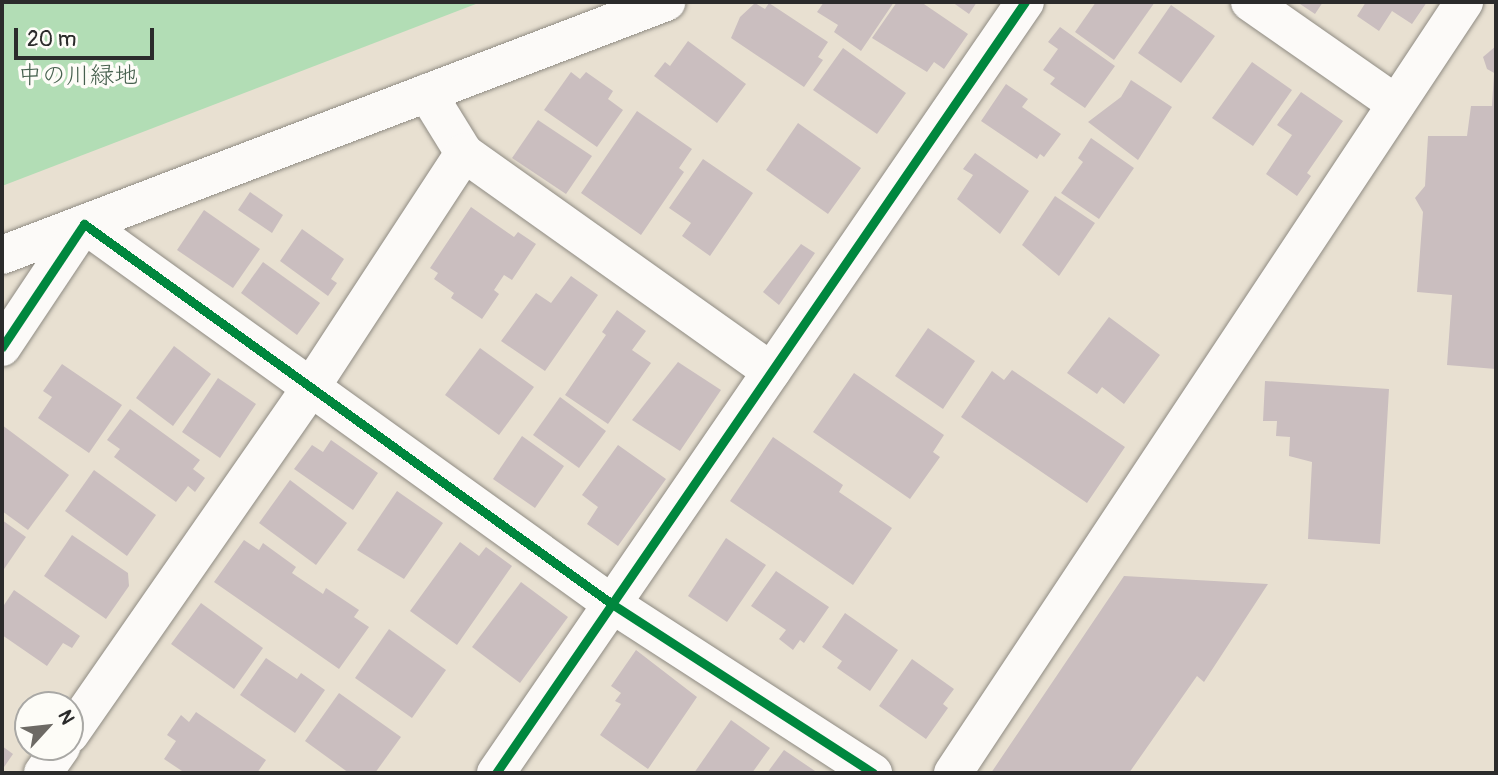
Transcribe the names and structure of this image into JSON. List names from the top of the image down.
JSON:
{
  "parks": ["中の川緑地"],
  "scale_bar": "20 m",
  "north": "top right"
}
